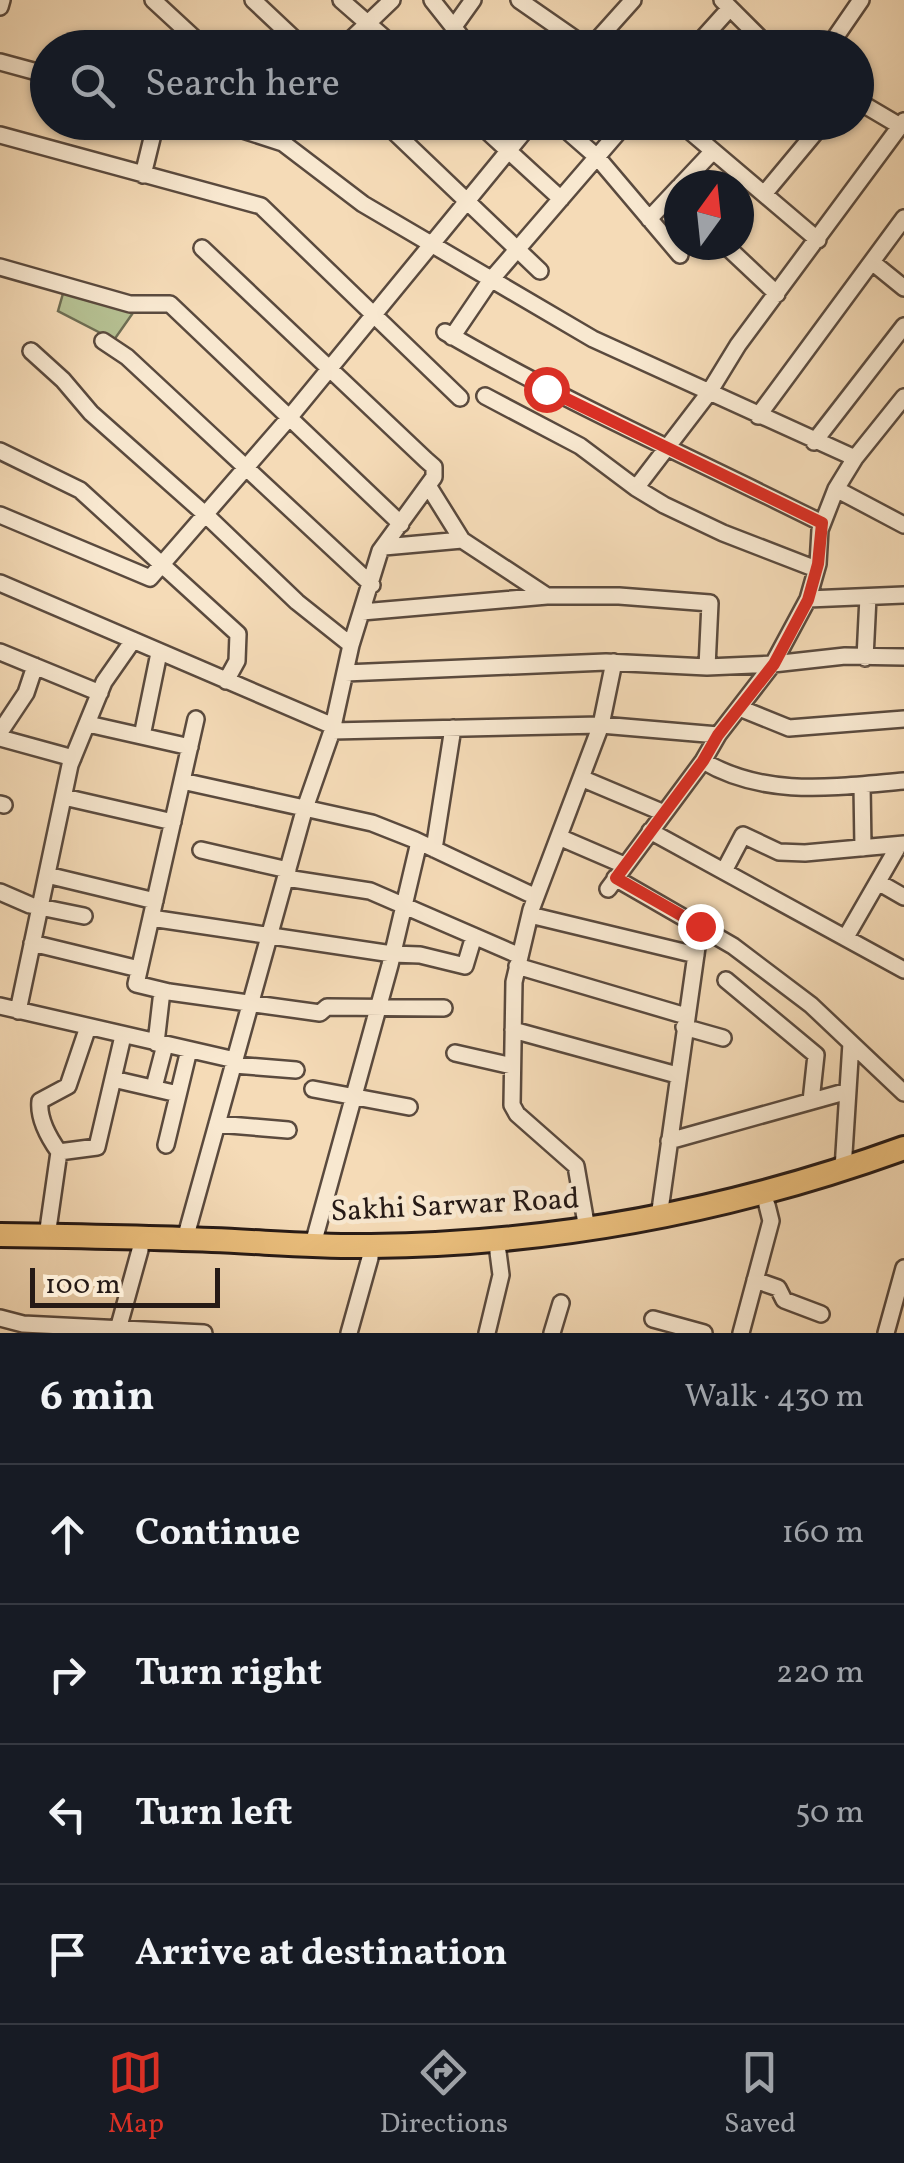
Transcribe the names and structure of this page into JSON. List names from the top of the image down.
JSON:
{
  "streets": {
    "highway": ["Sakhi Sarwar Road"]
  },
  "scale_bar": "100 m",
  "north": "top",
  "page": {
    "search": "Search here",
    "scale": "100 m",
    "heading": ["6 min", "Walk · 430 m"],
    "list": [
      ["Continue", "160 m"],
      ["Turn right", "220 m"],
      ["Turn left", "50 m"],
      "Arrive at destination"
    ],
    "nav": ["Map", "Directions", "Saved"]
  }
}
